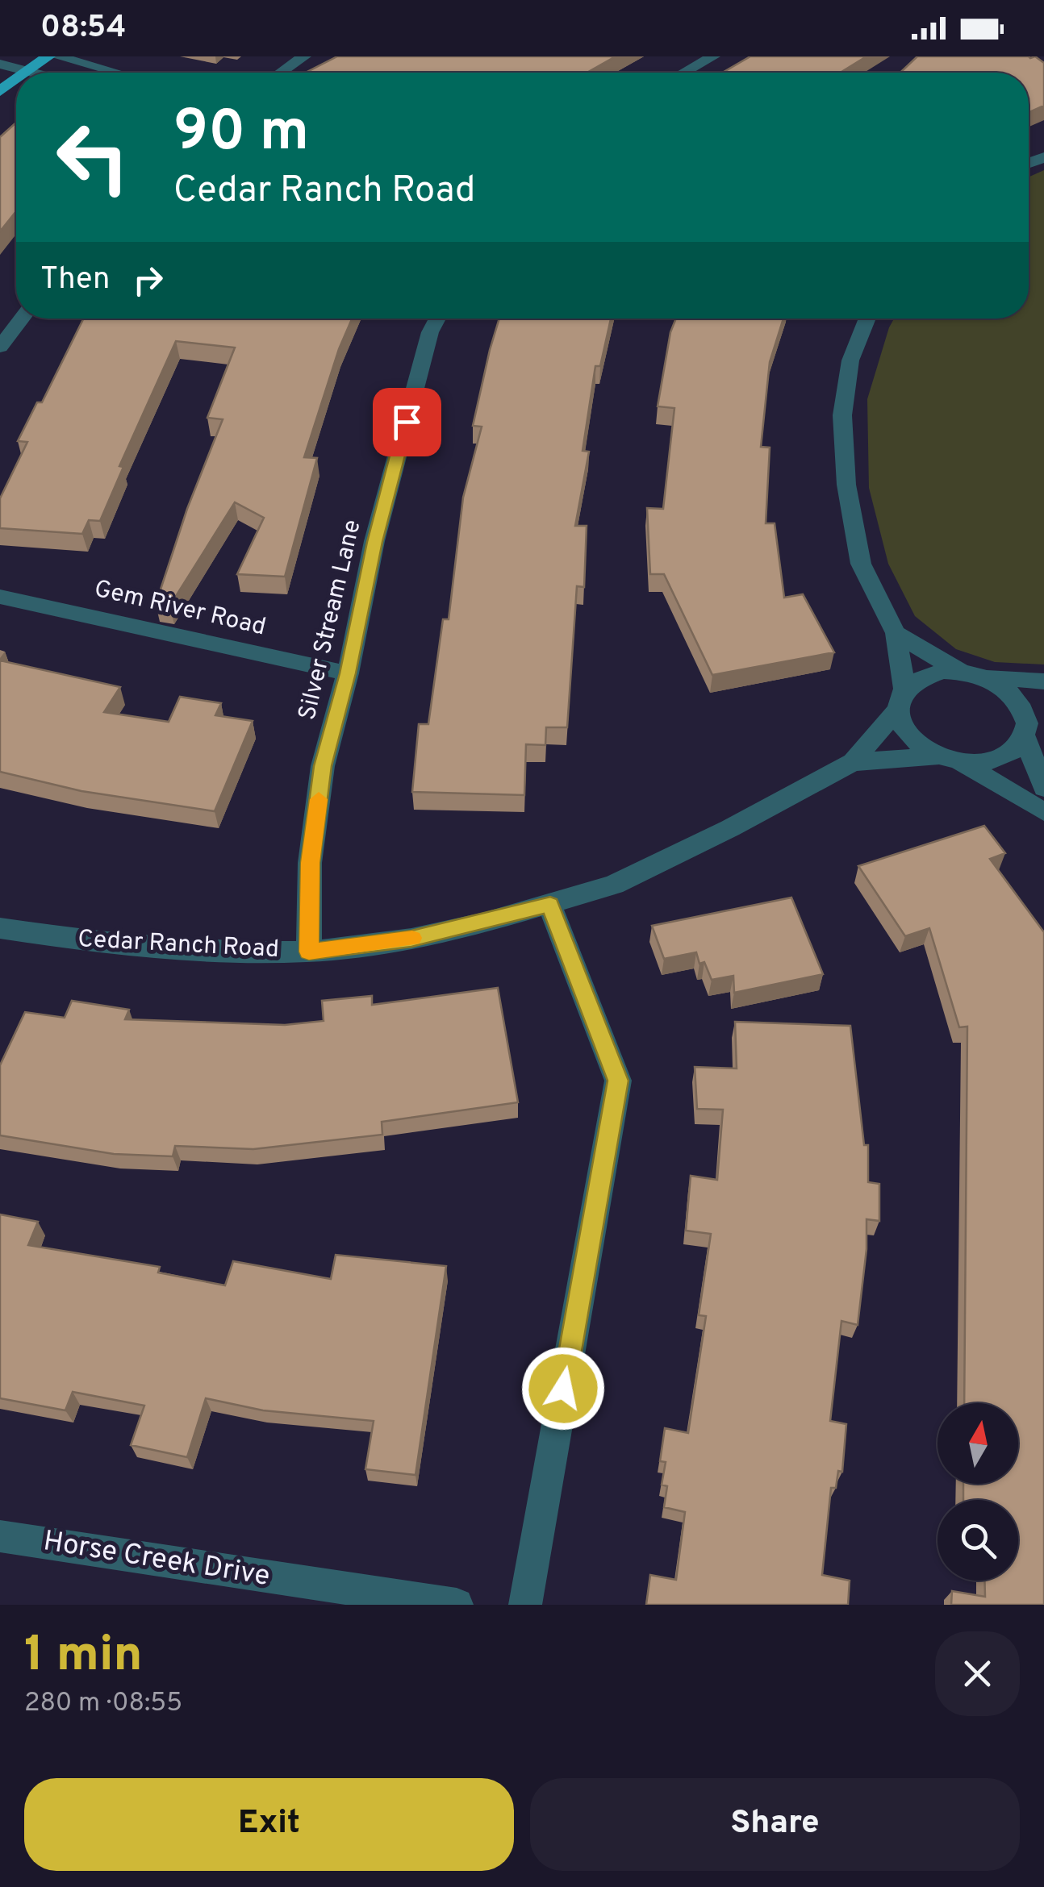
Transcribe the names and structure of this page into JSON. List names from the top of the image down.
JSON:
{
  "streets": {
    "street": [
      "Gem River Road",
      "Silver Stream Lane",
      "Cedar Ranch Road",
      "Horse Creek Drive"
    ]
  },
  "crossings": [
    ["Gem River Road", "Silver Stream Lane"],
    ["Silver Stream Lane", "Cedar Ranch Road"]
  ],
  "north": "top",
  "page": {
    "status": "08:54",
    "turn": ["90 m", "Cedar Ranch Road"],
    "then": "Then",
    "heading": ["1 min", "280 m · 08:55"],
    "buttons": ["Exit", "Share"]
  }
}
